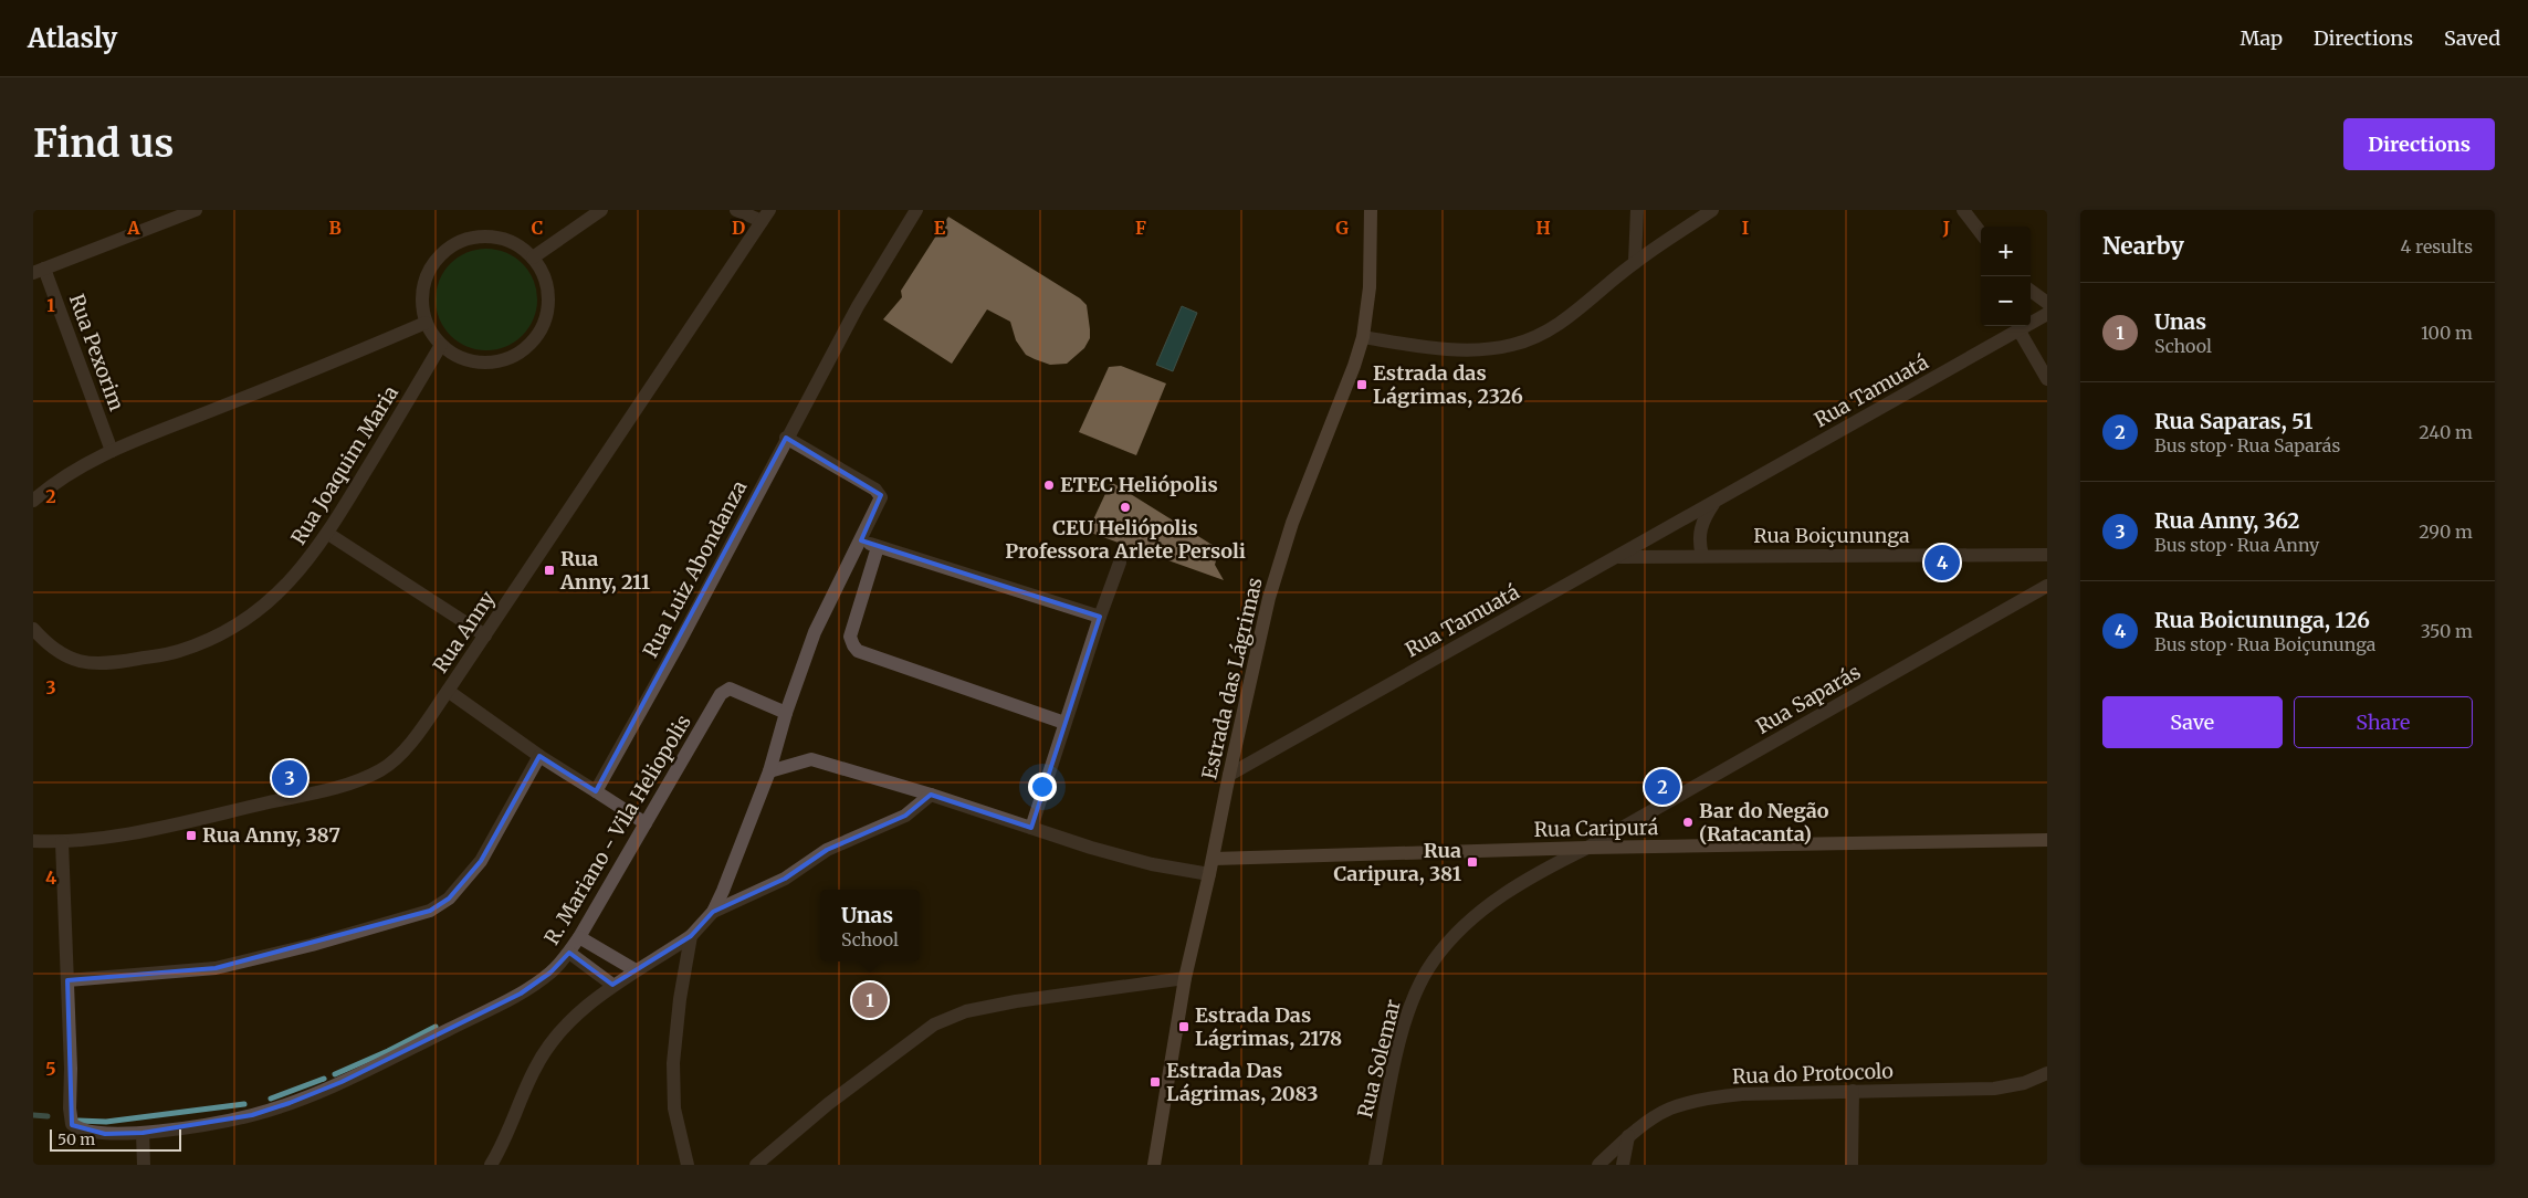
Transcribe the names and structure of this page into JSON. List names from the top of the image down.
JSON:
{
  "streets": {
    "main road": ["Estrada das Lágrimas", "Rua Caripurá"],
    "street": [
      "Rua Pexorim",
      "Rua Tamuatá",
      "Rua Joaquim Maria",
      "Rua Boiçununga",
      "Rua Luiz Abondanza",
      "Rua Anny",
      "Rua Saparás",
      "R. Mariano - Vila Heliopolis",
      "Rua Solemar",
      "Rua do Protocolo"
    ]
  },
  "crossings": [
    ["Rua Tamuatá", "Rua Boiçununga"],
    ["Rua Tamuatá", "Estrada das Lágrimas"],
    ["Estrada das Lágrimas", "Rua Caripurá"],
    ["Rua Saparás", "Rua Caripurá"],
    ["Rua Saparás", "Rua Solemar"],
    ["Rua Caripurá", "Rua Solemar"]
  ],
  "places": {
    "transit": [
      "Estrada das Lágrimas, 2326",
      "Rua Anny, 211",
      "Rua Anny, 387",
      "Rua Caripura, 381",
      "Estrada Das Lágrimas, 2178",
      "Estrada Das Lágrimas, 2083"
    ],
    "other": ["ETEC Heliópolis", "CEU Heliópolis Professora Arlete Persoli", "Bar do Negão (Ratacanta)"]
  },
  "scale_bar": "50 m",
  "page": {
    "header": "Atlasly",
    "nav": ["Map", "Directions", "Saved"],
    "buttons": [
      "Directions",
      ["Save", "Share"]
    ],
    "title": "Find us",
    "heading": ["Nearby", "4 results"],
    "map_buttons": ["+", "−"],
    "list": [
      {
        "mark": "1",
        "name": "Unas",
        "note": "School",
        "value": "100 m"
      },
      {
        "mark": "2",
        "name": "Rua Saparas, 51",
        "note": "Bus stop · Rua Saparás",
        "value": "240 m"
      },
      {
        "mark": "3",
        "name": "Rua Anny, 362",
        "note": "Bus stop · Rua Anny",
        "value": "290 m"
      },
      {
        "mark": "4",
        "name": "Rua Boicununga, 126",
        "note": "Bus stop · Rua Boiçununga",
        "value": "350 m"
      }
    ],
    "pins": [
      "4",
      "3",
      "2",
      "1"
    ],
    "popup": ["Unas", "School"],
    "scale": "50 m"
  },
  "grid": {
    "columns": [
      "A",
      "B",
      "C",
      "D",
      "E",
      "F",
      "G",
      "H",
      "I",
      "J"
    ],
    "rows": [
      "1",
      "2",
      "3",
      "4",
      "5"
    ]
  }
}
